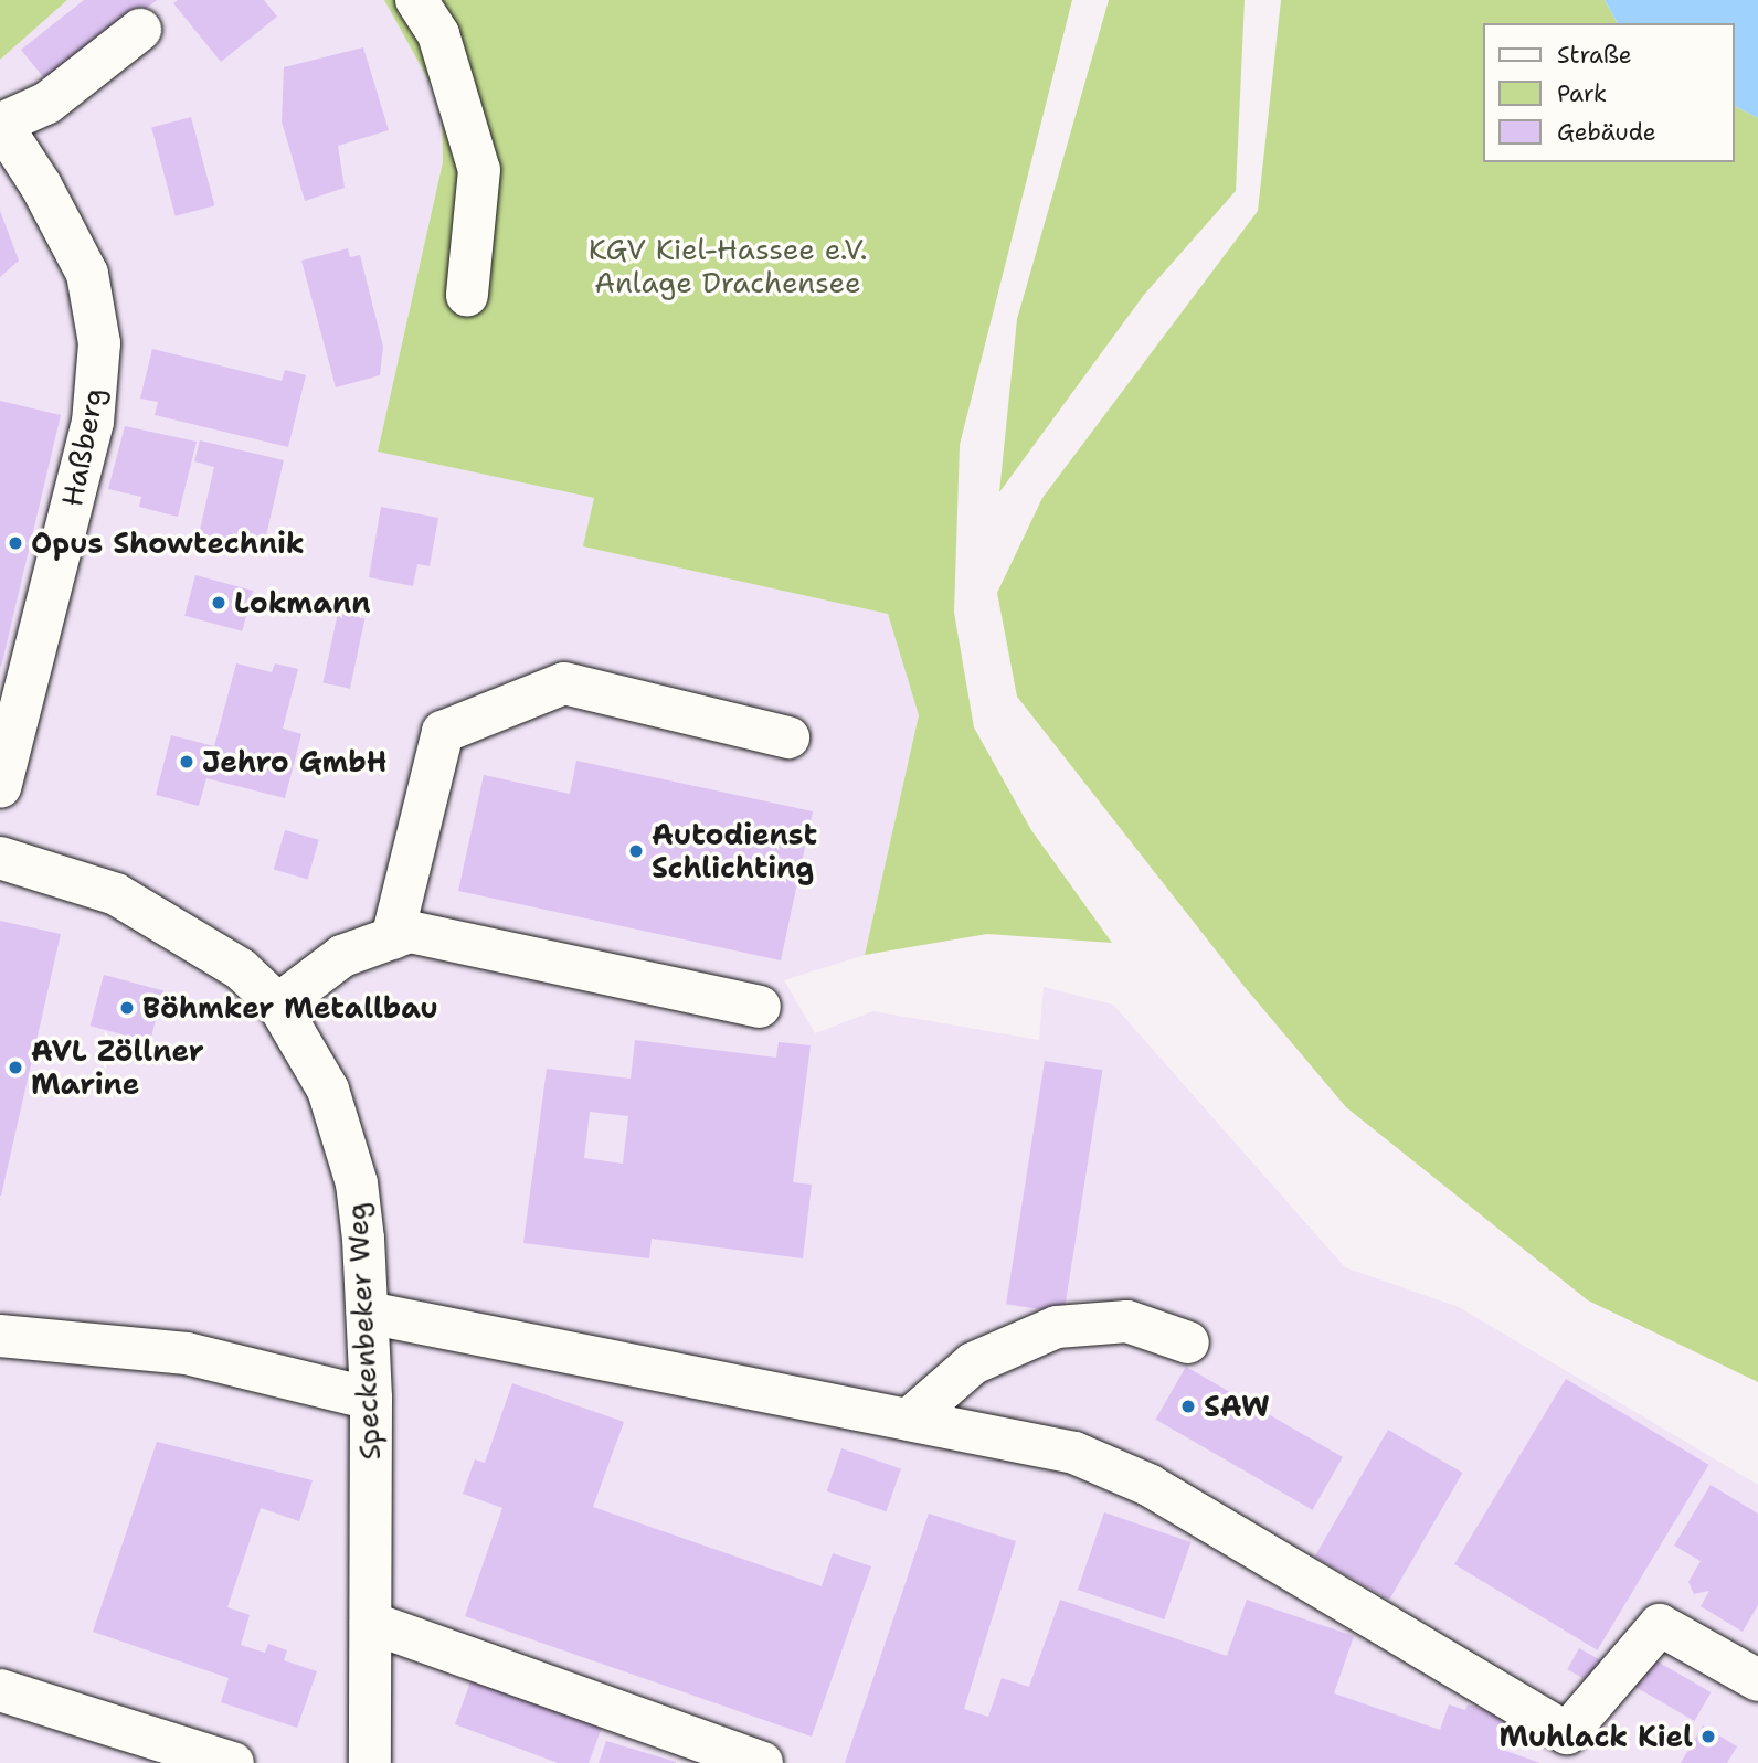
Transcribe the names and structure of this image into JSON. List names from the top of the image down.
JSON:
{
  "streets": {
    "street": ["Haßberg", "Speckenbeker Weg"]
  },
  "parks": ["KGV Kiel-Hassee e.V. Anlage Drachensee"],
  "places": [
    "Opus Showtechnik",
    "Lokmann",
    "Jehro GmbH",
    "Autodienst Schlichting",
    "Böhmker Metallbau",
    "AVL Zöllner Marine",
    "SAW",
    "Muhlack Kiel"
  ],
  "legend": ["Straße", "Park", "Gebäude"]
}
